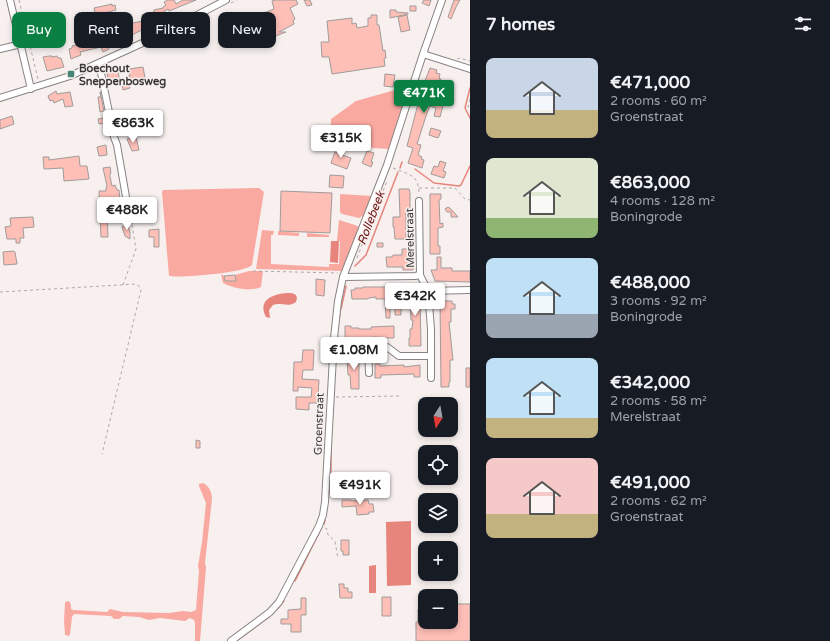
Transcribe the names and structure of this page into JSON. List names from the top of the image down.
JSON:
{
  "streets": {
    "street": ["Merelstraat", "Groenstraat"]
  },
  "water": ["Rollebeek"],
  "places": {
    "transit": ["Boechout Sneppenbosweg"]
  },
  "north": "bottom",
  "page": {
    "heading": "7 homes",
    "chip": [
      "Buy",
      "Rent",
      "Filters",
      "New"
    ],
    "list": [
      {
        "name": "€471,000",
        "note": "2 rooms · 60 m² · Groenstraat"
      },
      {
        "name": "€863,000",
        "note": "4 rooms · 128 m² · Boningrode"
      },
      {
        "name": "€488,000",
        "note": "3 rooms · 92 m² · Boningrode"
      },
      {
        "name": "€342,000",
        "note": "2 rooms · 58 m² · Merelstraat"
      },
      {
        "name": "€491,000",
        "note": "2 rooms · 62 m² · Groenstraat"
      }
    ],
    "price": [
      "€471K",
      "€863K",
      "€315K",
      "€488K",
      "€342K",
      "€1.08M",
      "€491K"
    ],
    "map_buttons": ["+", "−"]
  }
}
